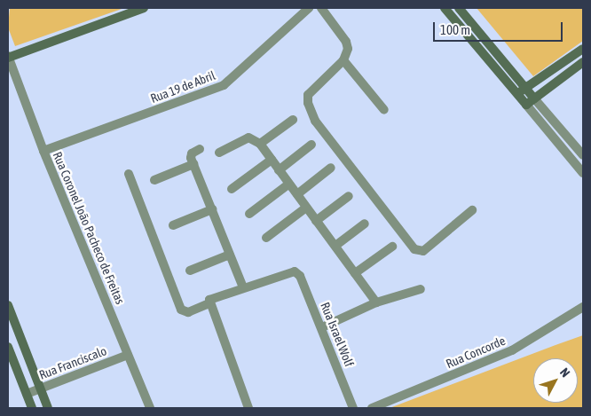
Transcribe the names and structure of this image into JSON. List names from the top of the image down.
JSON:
{
  "streets": {
    "street": [
      "Rua 19 de Abril",
      "Rua Coronel João Pacheco de Freitas",
      "Rua Israel Wolf",
      "Rua Concorde",
      "Rua Franciscalo"
    ]
  },
  "crossings": [
    ["Rua 19 de Abril", "Rua Coronel João Pacheco de Freitas"],
    ["Rua Coronel João Pacheco de Freitas", "Rua Franciscalo"]
  ],
  "scale_bar": "100 m",
  "north": "top right"
}
